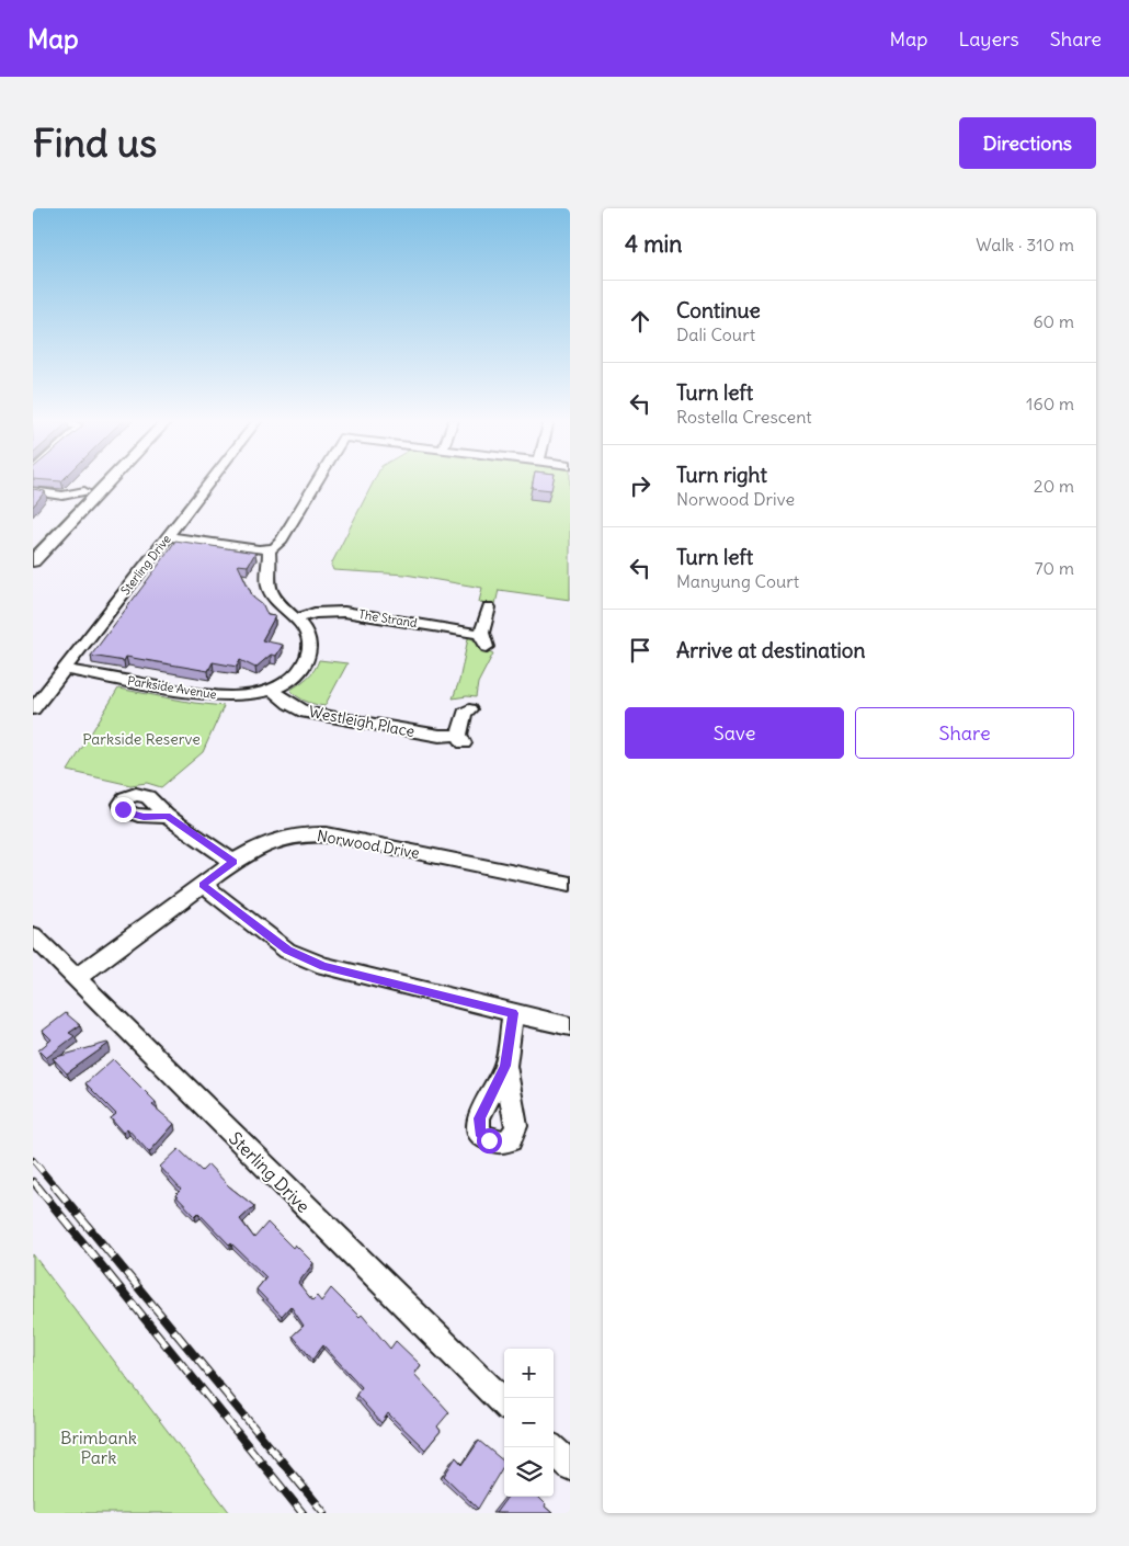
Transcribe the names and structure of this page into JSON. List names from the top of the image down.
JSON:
{
  "streets": {
    "street": [
      "Sterling Drive",
      "The Strand",
      "Parkside Avenue",
      "Westleigh Place",
      "Norwood Drive"
    ]
  },
  "crossings": [
    ["Sterling Drive", "Parkside Avenue"],
    ["Sterling Drive", "Norwood Drive"],
    ["The Strand", "Parkside Avenue"],
    ["Parkside Avenue", "Westleigh Place"]
  ],
  "parks": ["Parkside Reserve", "Brimbank Park"],
  "page": {
    "header": "Map",
    "nav": ["Map", "Layers", "Share"],
    "buttons": [
      "Directions",
      ["Save", "Share"]
    ],
    "title": "Find us",
    "heading": ["4 min", "Walk · 310 m"],
    "list": [
      ["Continue", "Dali Court", "60 m"],
      ["Turn left", "Rostella Crescent", "160 m"],
      ["Turn right", "Norwood Drive", "20 m"],
      ["Turn left", "Manyung Court", "70 m"],
      "Arrive at destination"
    ],
    "map_buttons": ["+", "−"]
  }
}
